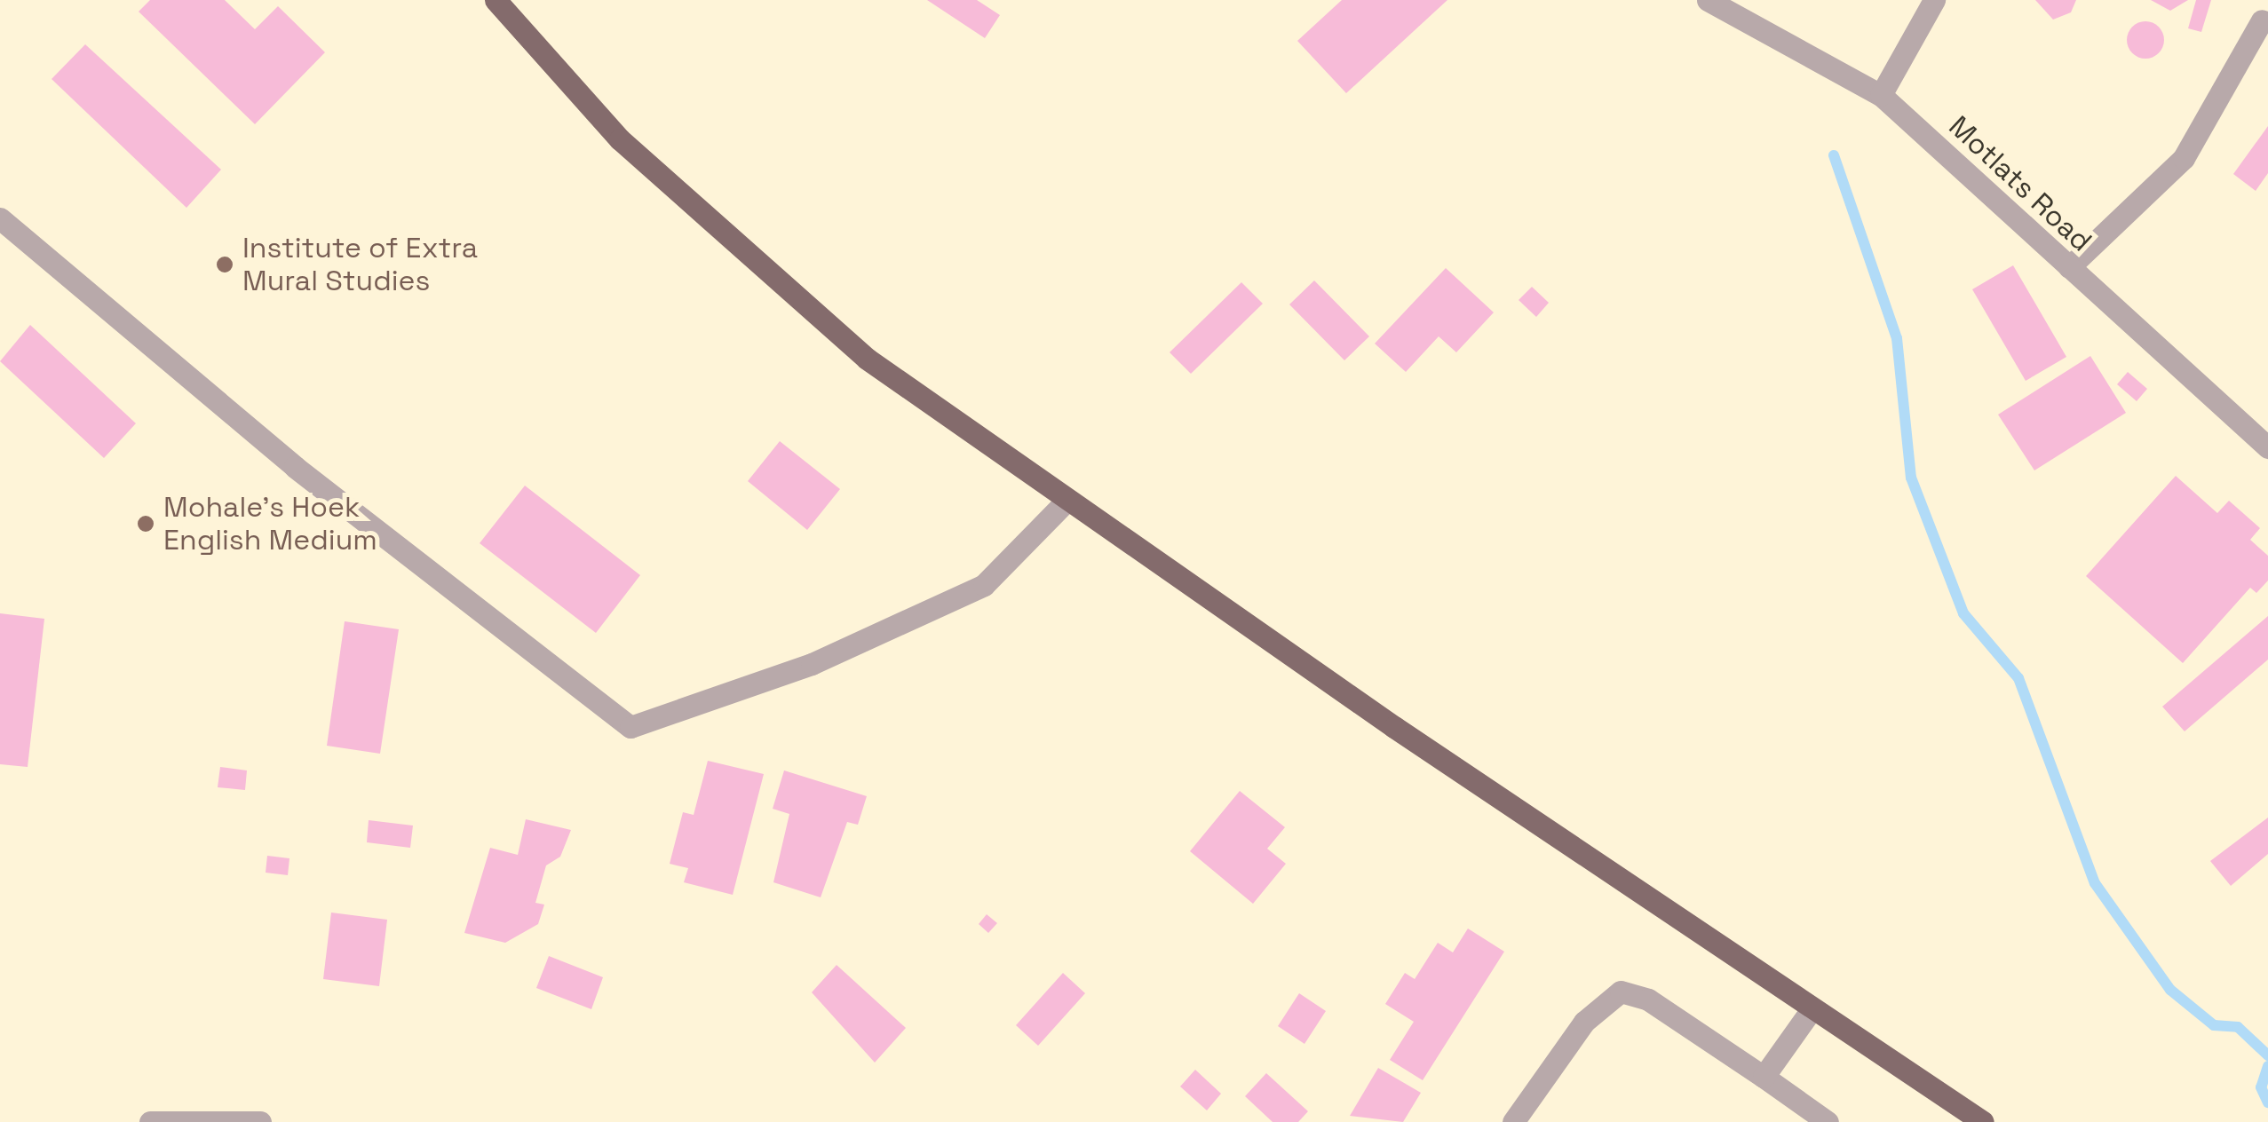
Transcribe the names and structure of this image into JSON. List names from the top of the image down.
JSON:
{
  "streets": {
    "street": ["Motlats Road"]
  },
  "places": ["Institute of Extra Mural Studies", "Mohale's Hoek English Medium"]
}
